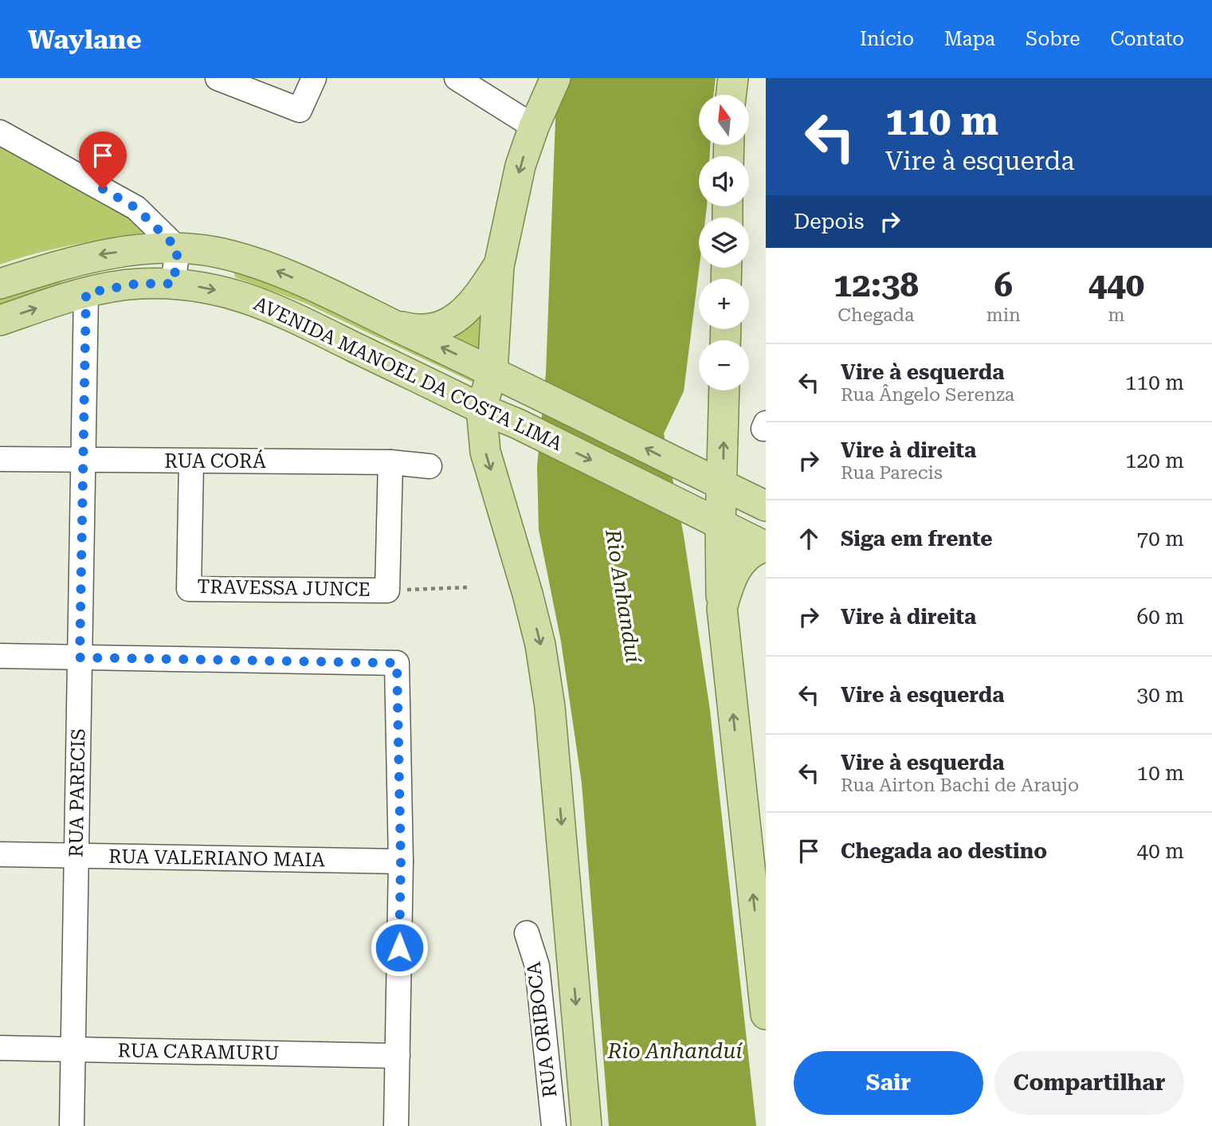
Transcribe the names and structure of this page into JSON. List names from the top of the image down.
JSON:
{
  "streets": {
    "main road": ["AVENIDA MANOEL DA COSTA LIMA"],
    "street": [
      "RUA CORÁ",
      "TRAVESSA JUNCE",
      "RUA PARECIS",
      "RUA VALERIANO MAIA",
      "RUA ORIBOCA",
      "RUA CARAMURU"
    ]
  },
  "crossings": [
    ["AVENIDA MANOEL DA COSTA LIMA", "RUA PARECIS"],
    ["RUA CORÁ", "TRAVESSA JUNCE"],
    ["RUA CORÁ", "RUA PARECIS"],
    ["RUA PARECIS", "RUA VALERIANO MAIA"],
    ["RUA PARECIS", "RUA CARAMURU"]
  ],
  "water": ["Rio Anhanduí"],
  "north": "top",
  "page": {
    "header": "Waylane",
    "nav": [
      "Início",
      "Mapa",
      "Sobre",
      "Contato"
    ],
    "turn": ["110 m", "Vire à esquerda"],
    "map_buttons": ["+", "−"],
    "then": "Depois",
    "eta": [
      "12:38",
      "Chegada",
      "6",
      "min",
      "440",
      "m"
    ],
    "list": [
      {
        "name": "Vire à esquerda",
        "note": "Rua Ângelo Serenza",
        "value": "110 m"
      },
      {
        "name": "Vire à direita",
        "note": "Rua Parecis",
        "value": "120 m"
      },
      {
        "name": "Siga em frente",
        "value": "70 m"
      },
      {
        "name": "Vire à direita",
        "value": "60 m"
      },
      {
        "name": "Vire à esquerda",
        "value": "30 m"
      },
      {
        "name": "Vire à esquerda",
        "note": "Rua Airton Bachi de Araujo",
        "value": "10 m"
      },
      {
        "name": "Chegada ao destino",
        "value": "40 m"
      }
    ],
    "buttons": ["Sair", "Compartilhar"]
  }
}
